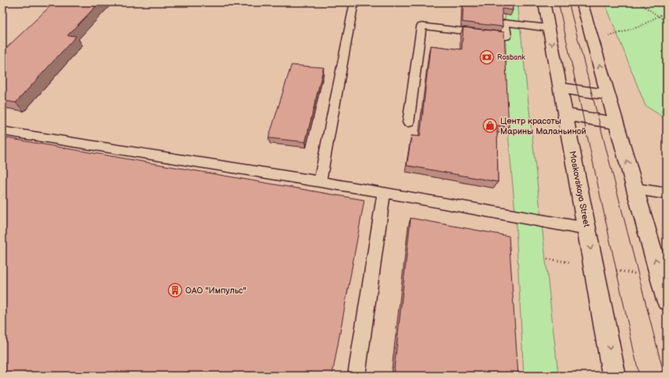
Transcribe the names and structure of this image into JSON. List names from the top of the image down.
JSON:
{
  "streets": {
    "street": ["Moskovskaya Street"]
  },
  "places": {
    "bank": ["Rosbank"],
    "shop": ["Центр красоты Марины Маланьиной"],
    "building": ["ОАО \"Импульс\""]
  }
}
